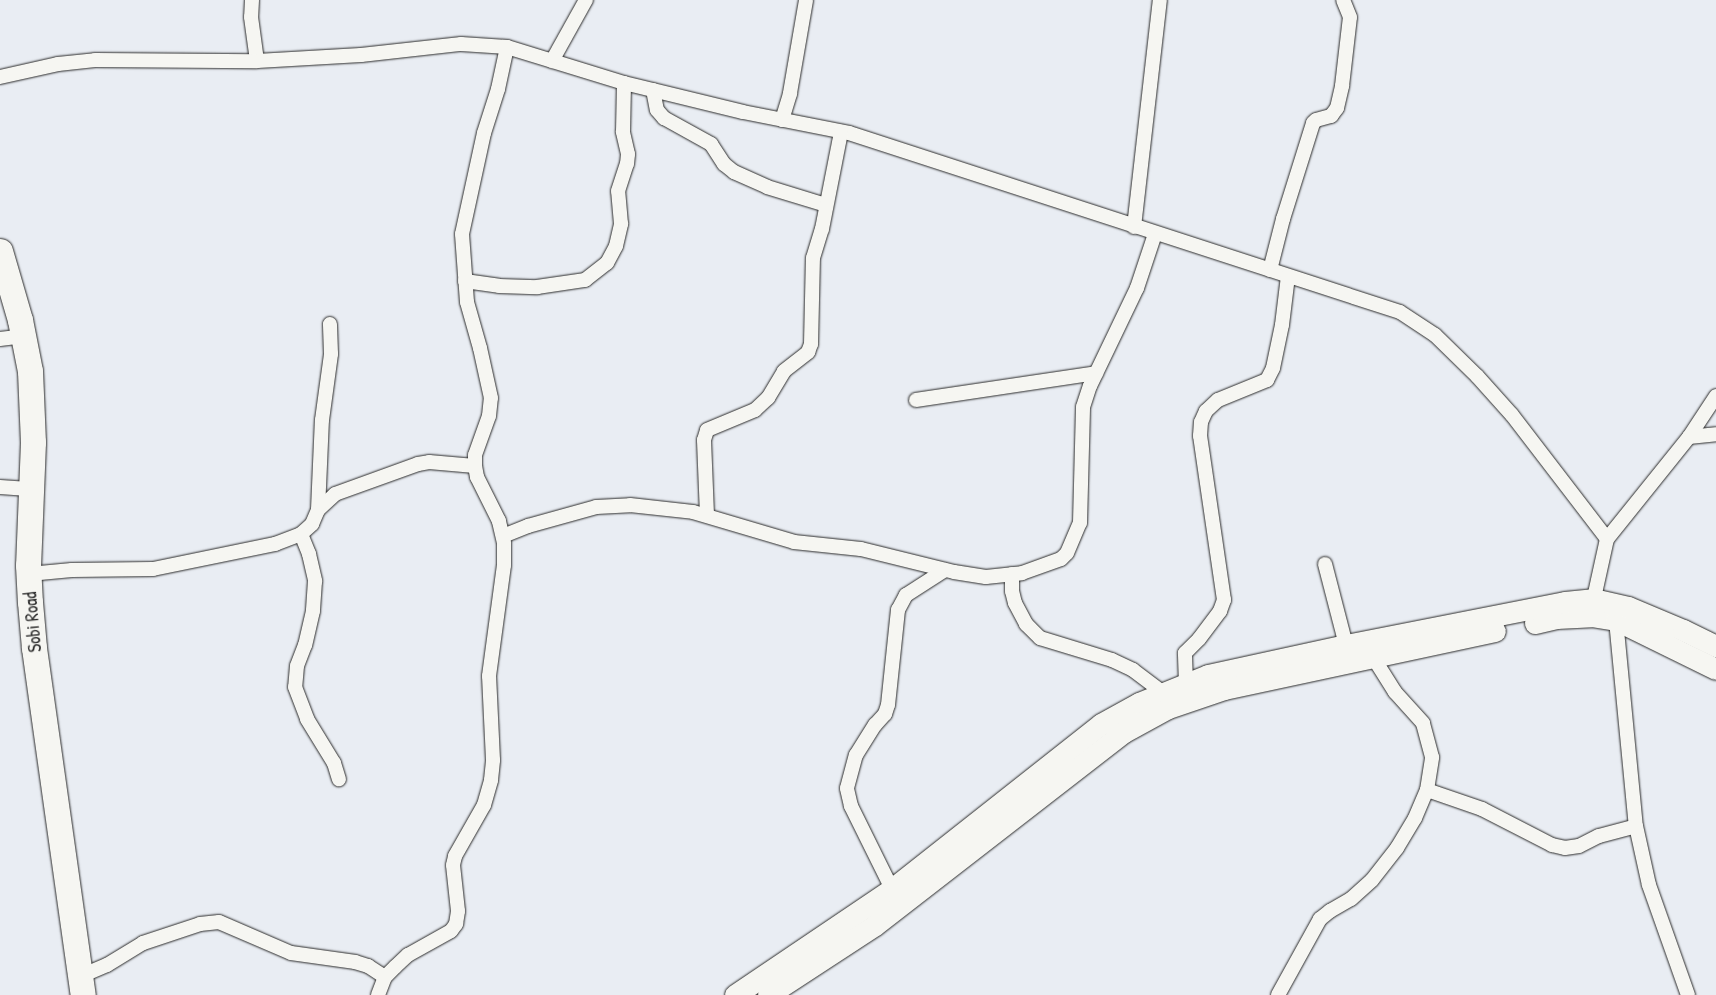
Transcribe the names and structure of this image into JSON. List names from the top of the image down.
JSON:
{
  "streets": {
    "highway": ["Sobi Road"]
  }
}
